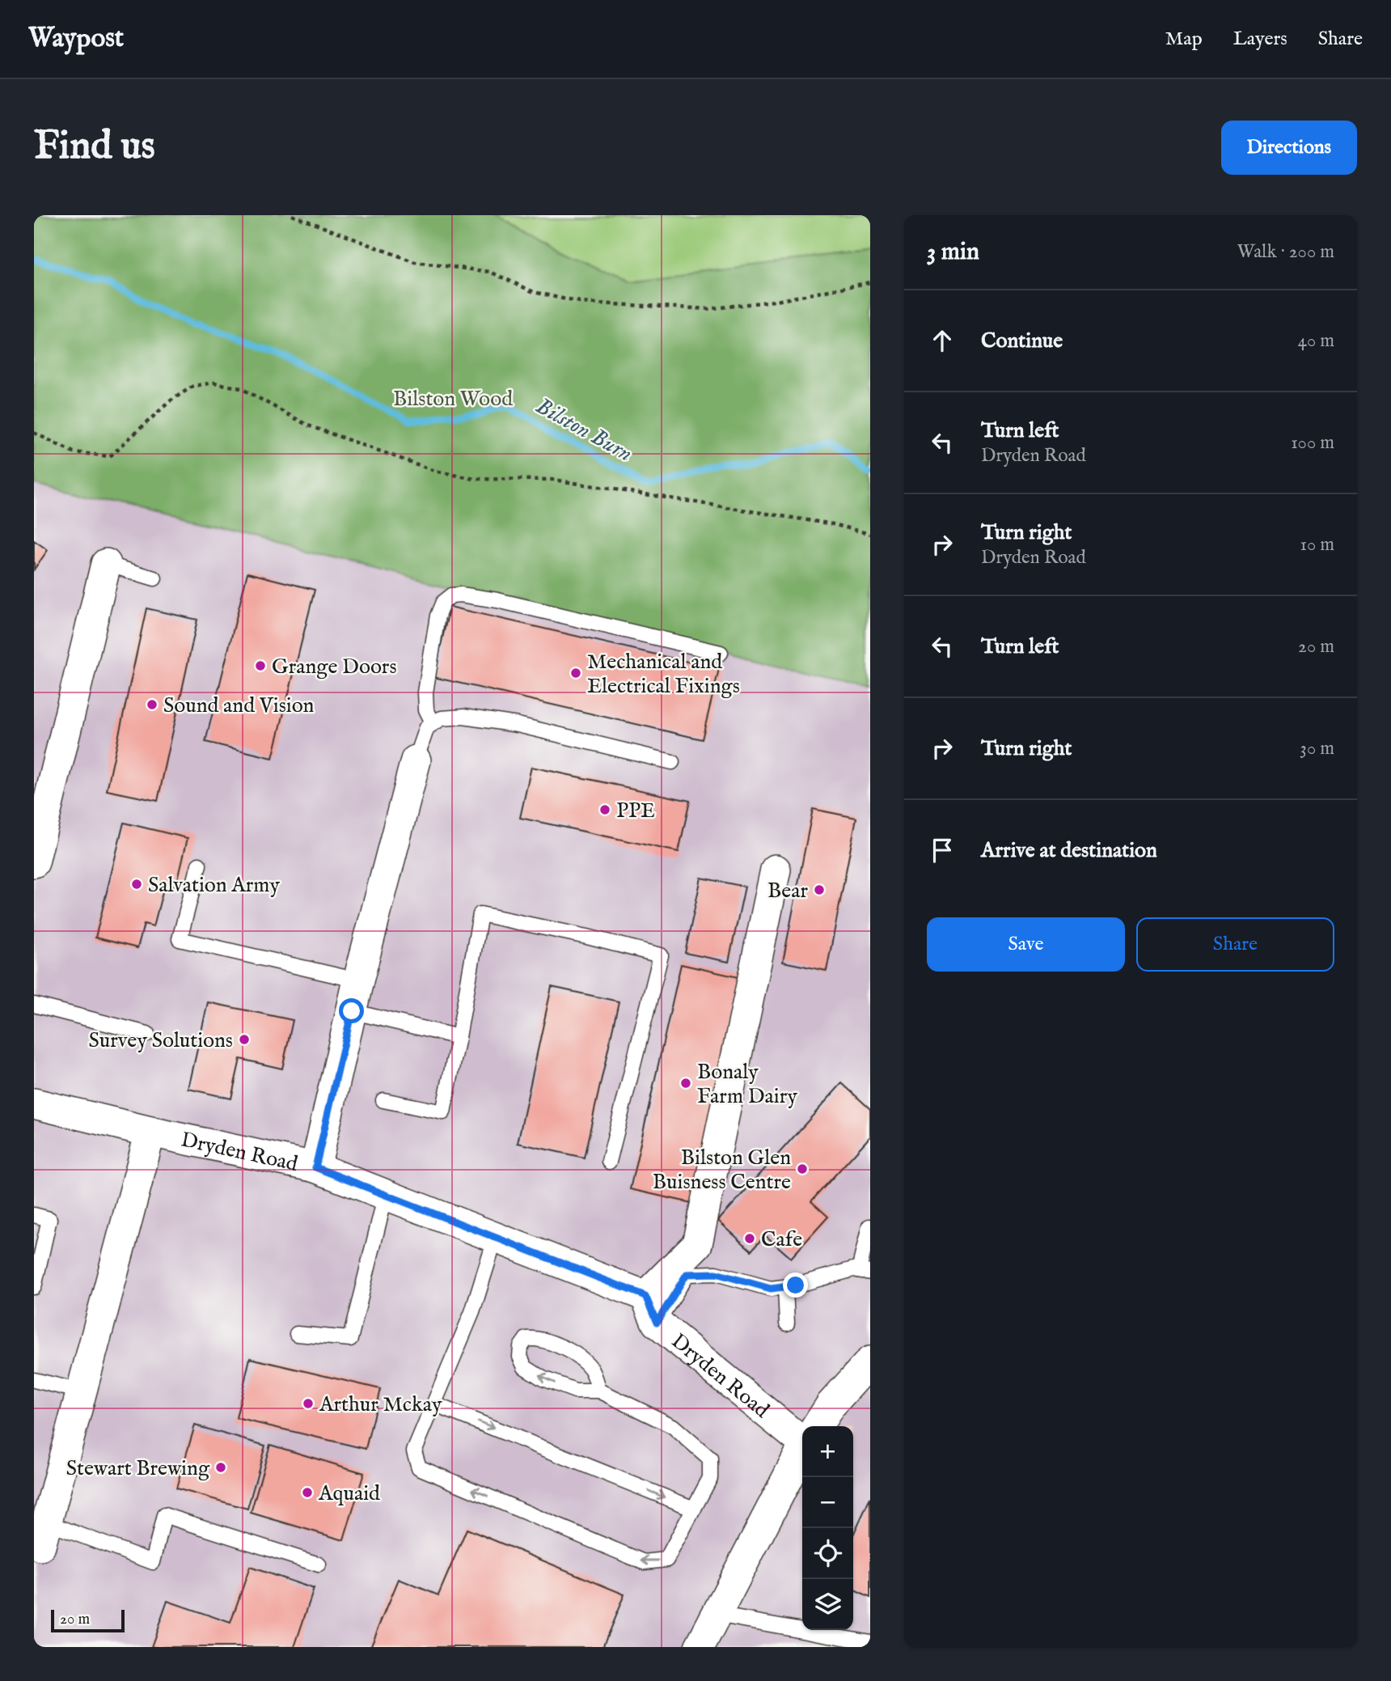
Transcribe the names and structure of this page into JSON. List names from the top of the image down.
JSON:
{
  "streets": {
    "street": ["Dryden Road"]
  },
  "water": ["Bilston Burn"],
  "parks": ["Bilston Wood"],
  "places": [
    "Grange Doors",
    "Mechanical and Electrical Fixings",
    "Sound and Vision",
    "PPE",
    "Salvation Army",
    "Bear",
    "Survey Solutions",
    "Bonaly Farm Dairy",
    "Bilston Glen Buisness Centre",
    "Cafe",
    "Arthur Mckay",
    "Stewart Brewing",
    "Aquaid"
  ],
  "scale_bar": "20 m",
  "page": {
    "header": "Waypost",
    "nav": ["Map", "Layers", "Share"],
    "buttons": [
      "Directions",
      ["Save", "Share"]
    ],
    "title": "Find us",
    "heading": ["3 min", "Walk · 200 m"],
    "list": [
      ["Continue", "40 m"],
      ["Turn left", "Dryden Road", "100 m"],
      ["Turn right", "Dryden Road", "10 m"],
      ["Turn left", "20 m"],
      ["Turn right", "30 m"],
      "Arrive at destination"
    ],
    "map_buttons": ["+", "−"],
    "scale": "20 m"
  }
}
